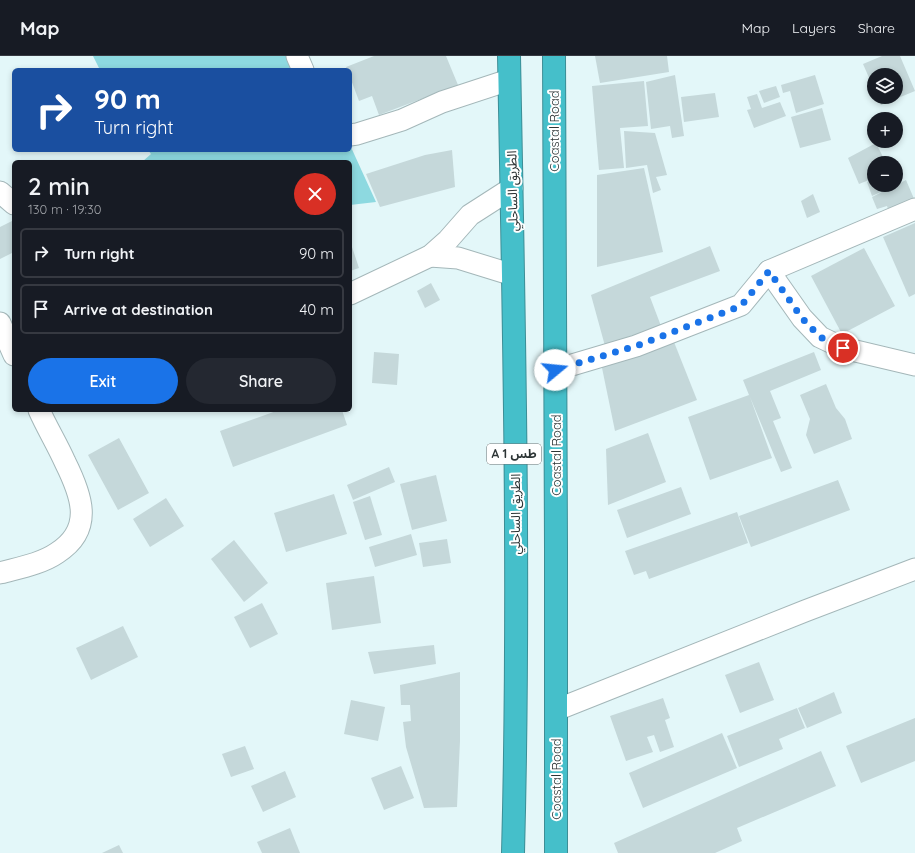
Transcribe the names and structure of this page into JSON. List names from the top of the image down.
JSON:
{
  "streets": {
    "highway": ["Coastal Road", "الطريق الساحلي", "A 1 طس"]
  },
  "page": {
    "header": "Map",
    "nav": ["Map", "Layers", "Share"],
    "map_buttons": ["+", "−"],
    "turn": ["90 m", "Turn right"],
    "heading": ["2 min", "130 m · 19:30"],
    "list": [
      {
        "name": "Turn right",
        "value": "90 m"
      },
      {
        "name": "Arrive at destination",
        "value": "40 m"
      }
    ],
    "buttons": ["Exit", "Share"]
  }
}
